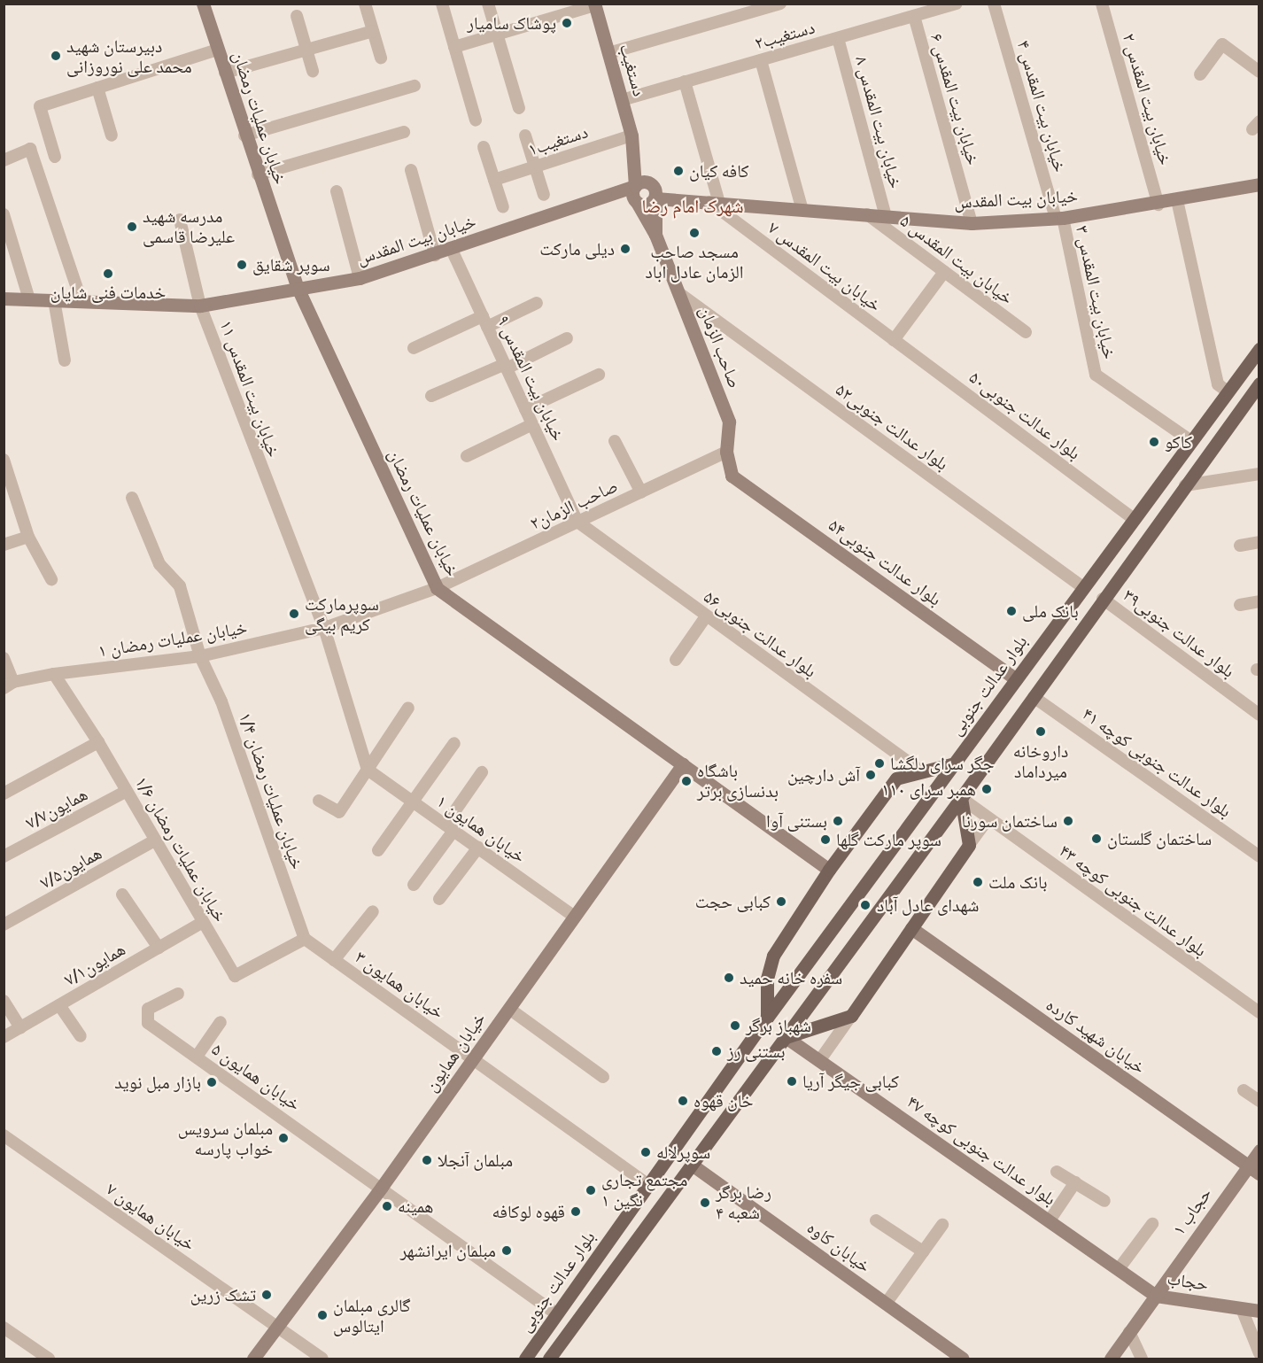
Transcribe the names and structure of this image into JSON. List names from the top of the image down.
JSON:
{
  "streets": {
    "main road": ["بلوار عدالت جنوبی"],
    "street": [
      "۲دستغیب",
      "دستغیب",
      "خیابان بیت المقدس ۶",
      "خیابان بیت المقدس ۲",
      "خیابان بیت المقدس ۴",
      "خیابان عملیات رمضان",
      "خیابان بیت المقدس ۸",
      "دستغیب۱",
      "خیابان بیت المقدس",
      "خیابان بیت المقدس ۵",
      "خیابان بیت المقدس ۷",
      "خیابان بیت المقدس ۳",
      "صاحب الزمان",
      "خیابان بیت المقدس ۹",
      "خیابان بیت المقدس ۱۱",
      "بلوار عدالت جنوبی۵۰",
      "بلوار عدالت جنوبی۵۲",
      "۲صاحب الزمان",
      "بلوار عدالت جنوبی۵۴",
      "۳۹بلوار عدالت جنوبی",
      "بلوار عدالت جنوبی۵۶",
      "خیابان عملیات رمضان ۱",
      "بلوار عدالت جنوبی کوچه ۴۱",
      "خیابان عملیات رمضان ۱/۴",
      "همایون۷/۷",
      "خیابان همایون ۱",
      "خیابان عملیات رمضان ۱/۶",
      "همایون۷/۵",
      "بلوار عدالت جنوبی کوچه ۴۳",
      "همایون۷/۱",
      "خیابان همایون ۳",
      "خیابان شهید کارده",
      "خیابان همایون",
      "خیابان همایون ۵",
      "بلوار عدالت جنوبی کوچه ۴۷",
      "حجاب ۱",
      "خیابان همایون ۷",
      "خیابان کاوه",
      "حجاب"
    ]
  },
  "crossings": [
    ["۲دستغیب", "دستغیب"],
    ["۲دستغیب", "خیابان بیت المقدس ۶"],
    ["۲دستغیب", "خیابان بیت المقدس ۸"],
    ["دستغیب", "دستغیب۱"],
    ["دستغیب", "خیابان بیت المقدس"],
    ["دستغیب", "صاحب الزمان"],
    ["خیابان بیت المقدس ۶", "خیابان بیت المقدس"],
    ["خیابان بیت المقدس ۲", "خیابان بیت المقدس"],
    ["خیابان بیت المقدس ۴", "خیابان بیت المقدس"],
    ["خیابان بیت المقدس ۴", "خیابان بیت المقدس ۳"],
    ["خیابان عملیات رمضان", "خیابان بیت المقدس"],
    ["خیابان عملیات رمضان", "۲صاحب الزمان"],
    ["خیابان عملیات رمضان", "خیابان عملیات رمضان ۱"],
    ["خیابان عملیات رمضان", "خیابان همایون"],
    ["خیابان بیت المقدس ۸", "خیابان بیت المقدس"],
    ["خیابان بیت المقدس", "خیابان بیت المقدس ۵"],
    ["خیابان بیت المقدس", "خیابان بیت المقدس ۷"],
    ["خیابان بیت المقدس", "خیابان بیت المقدس ۳"],
    ["خیابان بیت المقدس", "خیابان بیت المقدس ۹"],
    ["خیابان بیت المقدس", "خیابان بیت المقدس ۱۱"],
    ["خیابان بیت المقدس ۷", "بلوار عدالت جنوبی۵۰"],
    ["خیابان بیت المقدس ۳", "بلوار عدالت جنوبی"],
    ["صاحب الزمان", "بلوار عدالت جنوبی۵۲"],
    ["صاحب الزمان", "۲صاحب الزمان"],
    ["صاحب الزمان", "بلوار عدالت جنوبی۵۴"],
    ["خیابان بیت المقدس ۹", "۲صاحب الزمان"],
    ["خیابان بیت المقدس ۹", "بلوار عدالت جنوبی۵۶"],
    ["خیابان بیت المقدس ۱۱", "خیابان عملیات رمضان ۱"],
    ["خیابان بیت المقدس ۱۱", "خیابان همایون ۱"],
    ["بلوار عدالت جنوبی۵۰", "بلوار عدالت جنوبی"],
    ["بلوار عدالت جنوبی۵۲", "بلوار عدالت جنوبی"],
    ["۲صاحب الزمان", "بلوار عدالت جنوبی۵۶"],
    ["۲صاحب الزمان", "خیابان عملیات رمضان ۱"],
    ["بلوار عدالت جنوبی۵۴", "بلوار عدالت جنوبی"],
    ["خیابان عملیات رمضان ۱", "خیابان عملیات رمضان ۱/۴"],
    ["خیابان عملیات رمضان ۱", "خیابان عملیات رمضان ۱/۶"],
    ["بلوار عدالت جنوبی", "خیابان همایون ۳"],
    ["بلوار عدالت جنوبی", "خیابان همایون ۵"],
    ["خیابان عملیات رمضان ۱/۴", "خیابان عملیات رمضان ۱/۶"],
    ["خیابان عملیات رمضان ۱/۴", "خیابان همایون ۳"],
    ["همایون۷/۷", "خیابان عملیات رمضان ۱/۶"],
    ["خیابان همایون ۱", "خیابان همایون"],
    ["خیابان عملیات رمضان ۱/۶", "همایون۷/۵"],
    ["خیابان عملیات رمضان ۱/۶", "همایون۷/۱"],
    ["خیابان عملیات رمضان ۱/۶", "خیابان همایون ۳"],
    ["خیابان همایون ۳", "خیابان همایون"],
    ["خیابان شهید کارده", "حجاب ۱"],
    ["خیابان همایون", "خیابان همایون ۵"],
    ["خیابان همایون", "خیابان همایون ۷"],
    ["بلوار عدالت جنوبی کوچه ۴۷", "حجاب ۱"],
    ["بلوار عدالت جنوبی کوچه ۴۷", "حجاب"],
    ["حجاب ۱", "حجاب"]
  ],
  "districts": ["شهرک امام رضا"],
  "places": [
    "پوشاک سامیار",
    "دبیرستان شهید محمد علی نوروزانی",
    "کافه کیان",
    "مدرسه شهید علیرضا قاسمی",
    "مسجد صاحب الزمان عادل اباد",
    "دیلی مارکت",
    "سوپر شقایق",
    "خدمات فنی شایان",
    "کاکو",
    "بانک ملی",
    "سوپرمارکت کریم بیگی",
    "داروخانه میرداماد",
    "جگر سرای دلگشا",
    "آش دارچین",
    "باشگاه بدنسازی برتر",
    "همبر سرای ۱۱۰",
    "بستنی آوا",
    "ساختمان سورنا",
    "ساختمان گلستان",
    "سوپر مارکت گلها",
    "بانک ملت",
    "کبابی حجت",
    "شهدای عادل آباد",
    "سفره خانه حمید",
    "شهباز برگر",
    "بستنی رز",
    "کبابی جیگر آریا",
    "بازار مبل نوید",
    "خان قهوه",
    "مبلمان سرویس خواب پارسه",
    "سوپرلاله",
    "مبلمان آنجلا",
    "مجتمع تجاری نگین ۱",
    "رضا برگر شعبه ۴",
    "همینه",
    "قهوه لوکافه",
    "مبلمان ایرانشهر",
    "تشک زرین",
    "گالری مبلمان ایتالوس"
  ]
}
